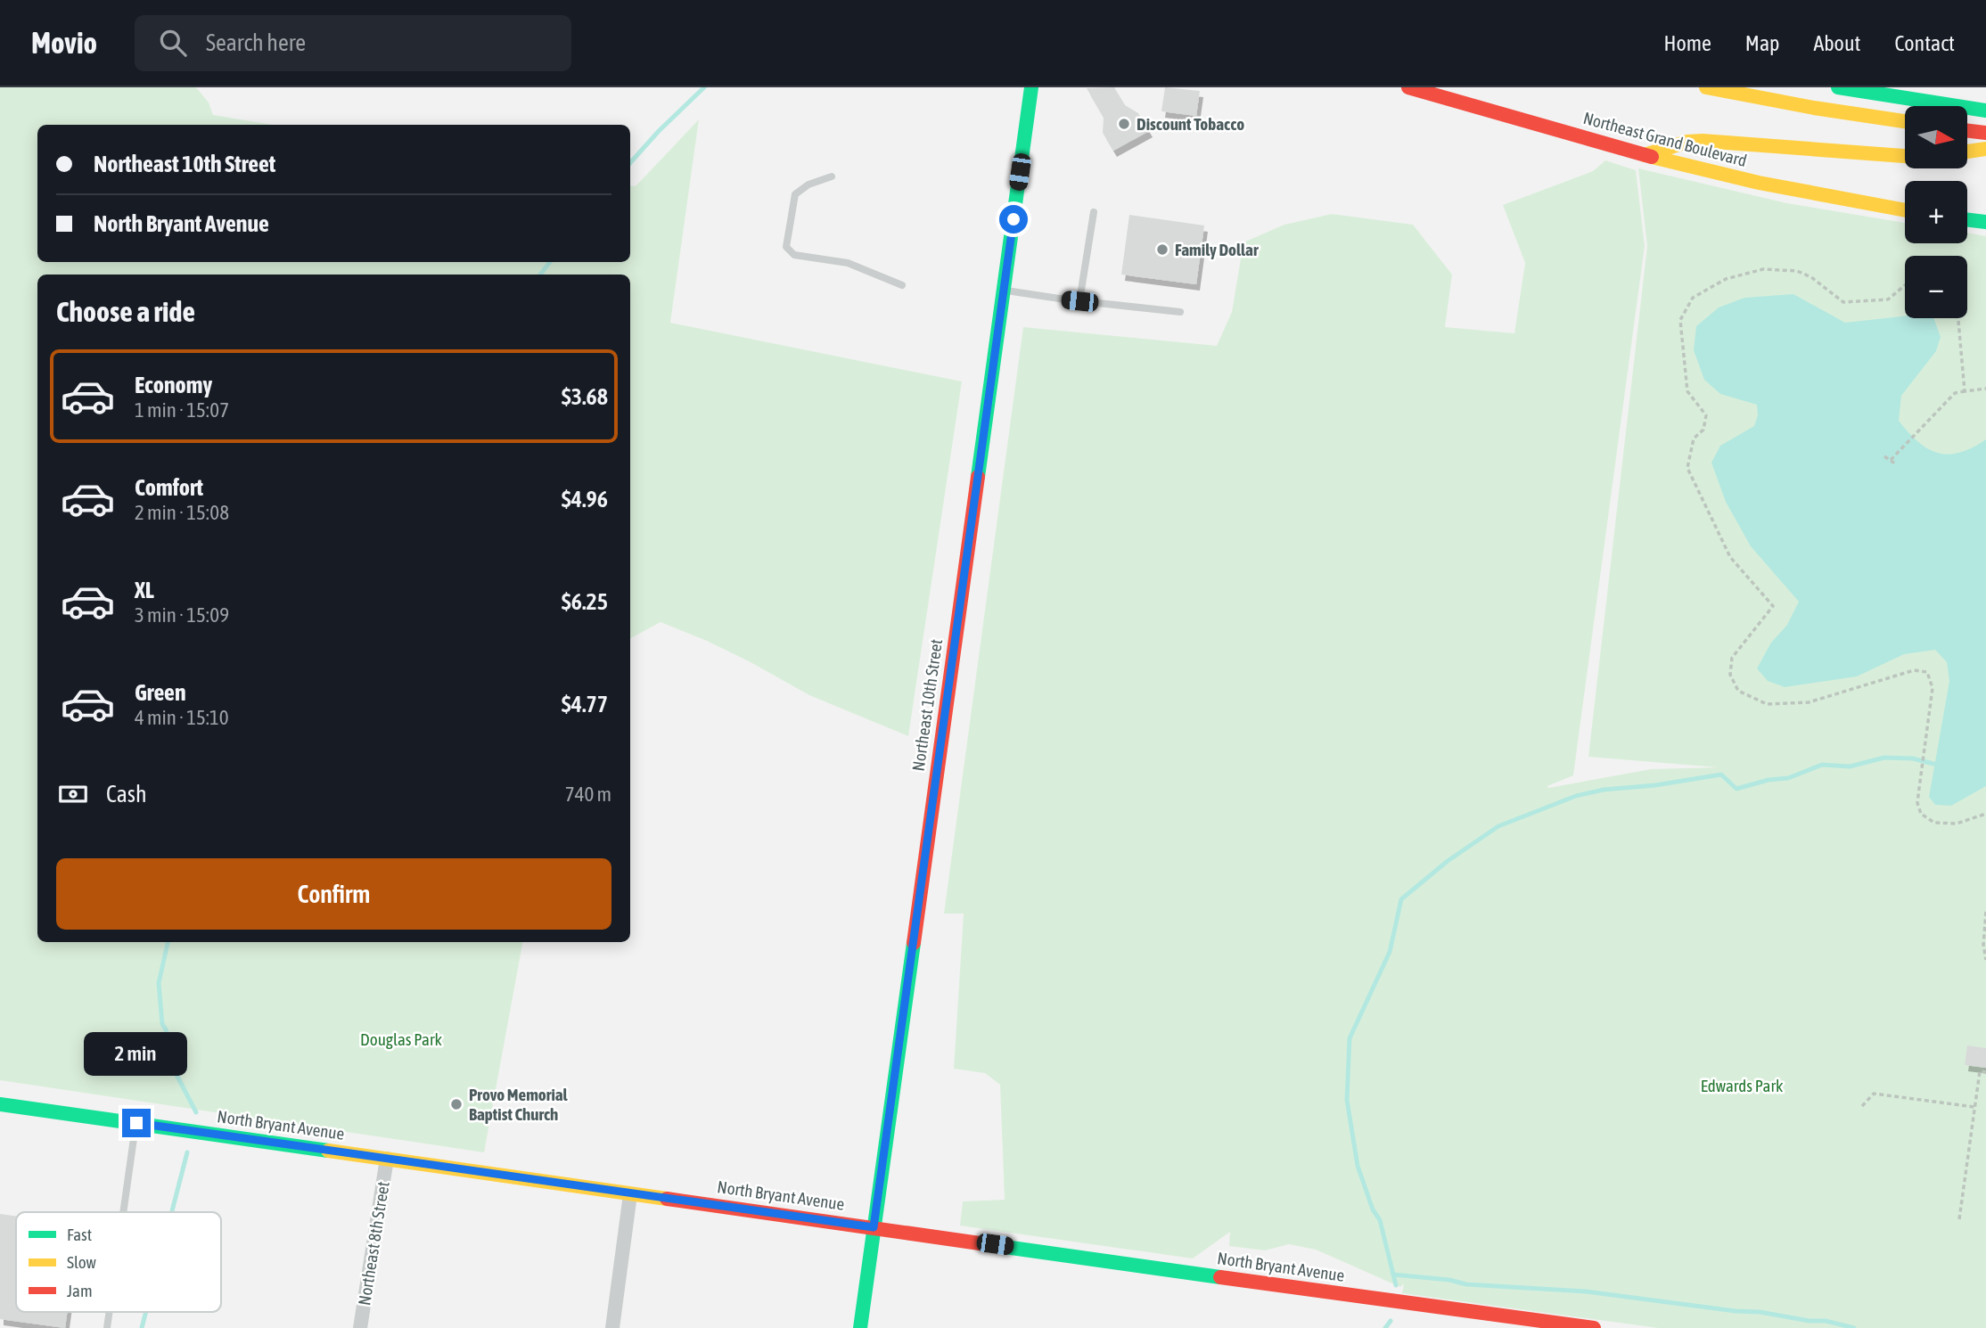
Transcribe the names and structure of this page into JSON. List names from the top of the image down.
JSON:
{
  "streets": {
    "main road": ["Northeast Grand Boulevard", "Northeast 10th Street", "North Bryant Avenue"],
    "street": ["Northeast 8th Street"]
  },
  "crossings": [
    ["Northeast 10th Street", "North Bryant Avenue"],
    ["North Bryant Avenue", "Northeast 8th Street"]
  ],
  "parks": ["Douglas Park", "Edwards Park"],
  "places": ["Discount Tobacco", "Family Dollar", "Provo Memorial Baptist Church"],
  "legend": ["Fast", "Slow", "Jam"],
  "north": "right",
  "page": {
    "header": "Movio",
    "search": "Search here",
    "nav": [
      "Home",
      "Map",
      "About",
      "Contact"
    ],
    "map_buttons": ["+", "−"],
    "banner": ["Northeast 10th Street", "North Bryant Avenue"],
    "heading": "Choose a ride",
    "list": [
      {
        "name": "Economy",
        "note": "1 min · 15:07",
        "value": "$3.68"
      },
      {
        "name": "Comfort",
        "note": "2 min · 15:08",
        "value": "$4.96"
      },
      {
        "name": "XL",
        "note": "3 min · 15:09",
        "value": "$6.25"
      },
      {
        "name": "Green",
        "note": "4 min · 15:10",
        "value": "$4.77"
      }
    ],
    "pay": ["Cash", "740 m"],
    "buttons": "Confirm",
    "bubble": "2 min"
  }
}
